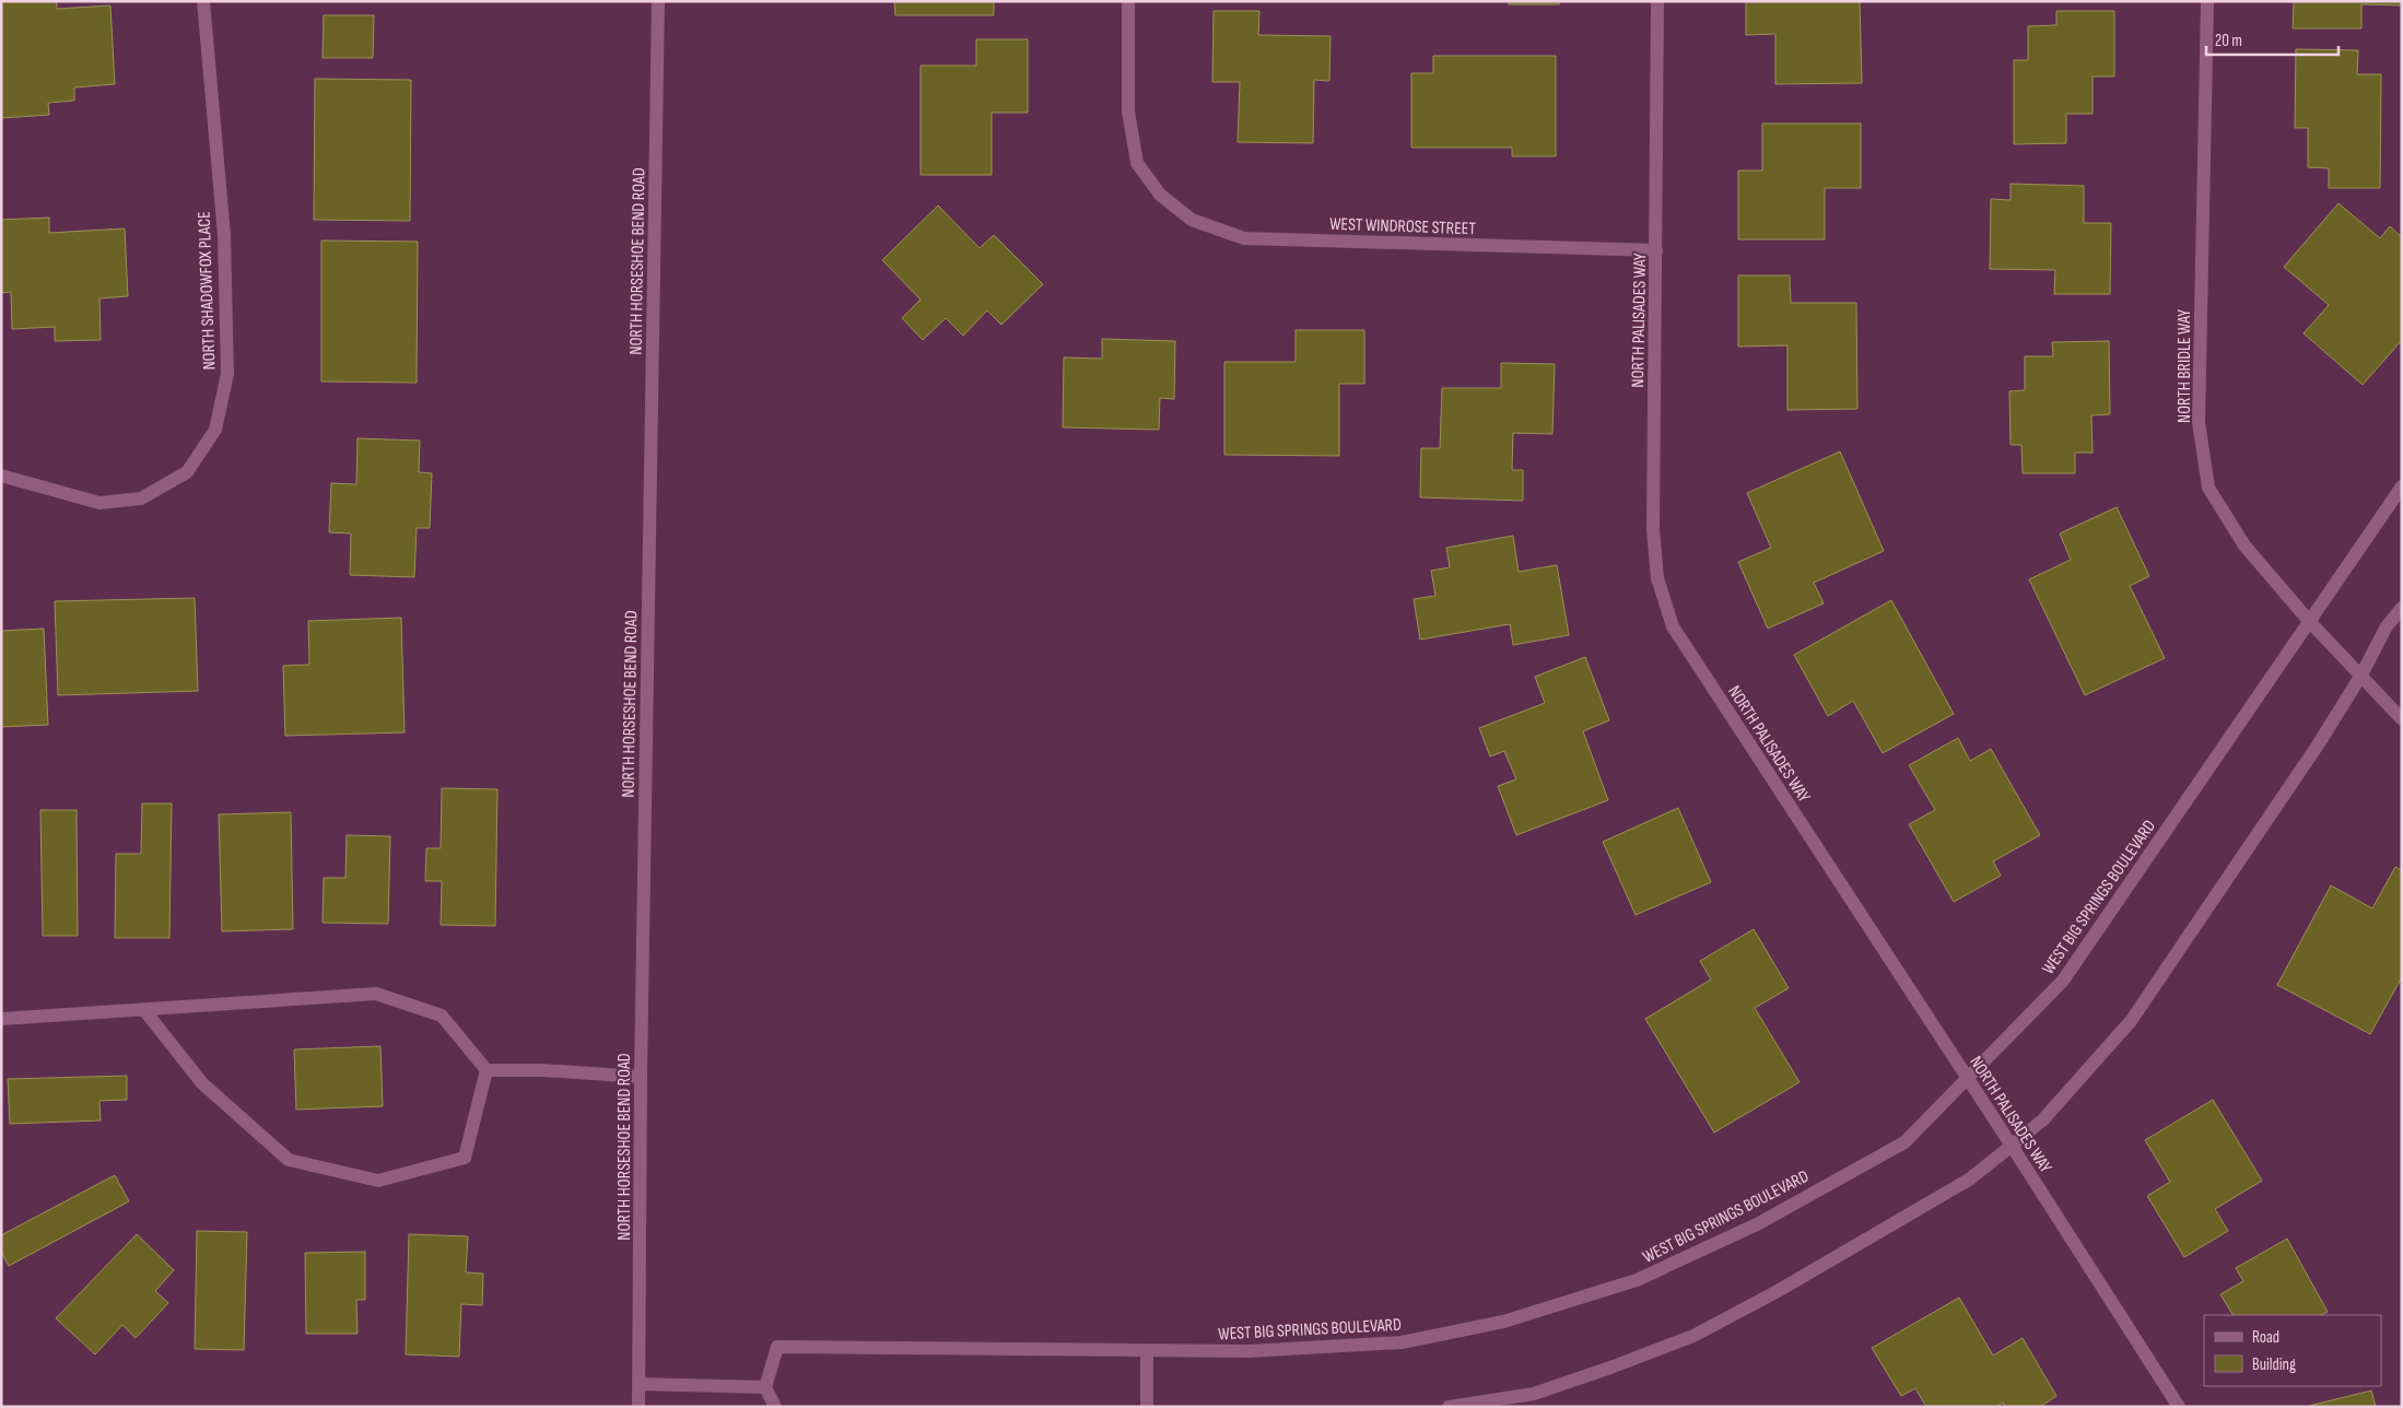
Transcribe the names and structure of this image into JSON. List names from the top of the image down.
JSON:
{
  "streets": {
    "street": [
      "WEST WINDROSE STREET",
      "NORTH HORSESHOE BEND ROAD",
      "NORTH SHADOWFOX PLACE",
      "NORTH PALISADES WAY",
      "NORTH BRIDLE WAY",
      "WEST BIG SPRINGS BOULEVARD"
    ]
  },
  "crossings": [
    ["WEST WINDROSE STREET", "NORTH PALISADES WAY"],
    ["NORTH PALISADES WAY", "WEST BIG SPRINGS BOULEVARD"],
    ["NORTH BRIDLE WAY", "WEST BIG SPRINGS BOULEVARD"]
  ],
  "legend": ["Road", "Building"],
  "scale_bar": "20 m"
}
